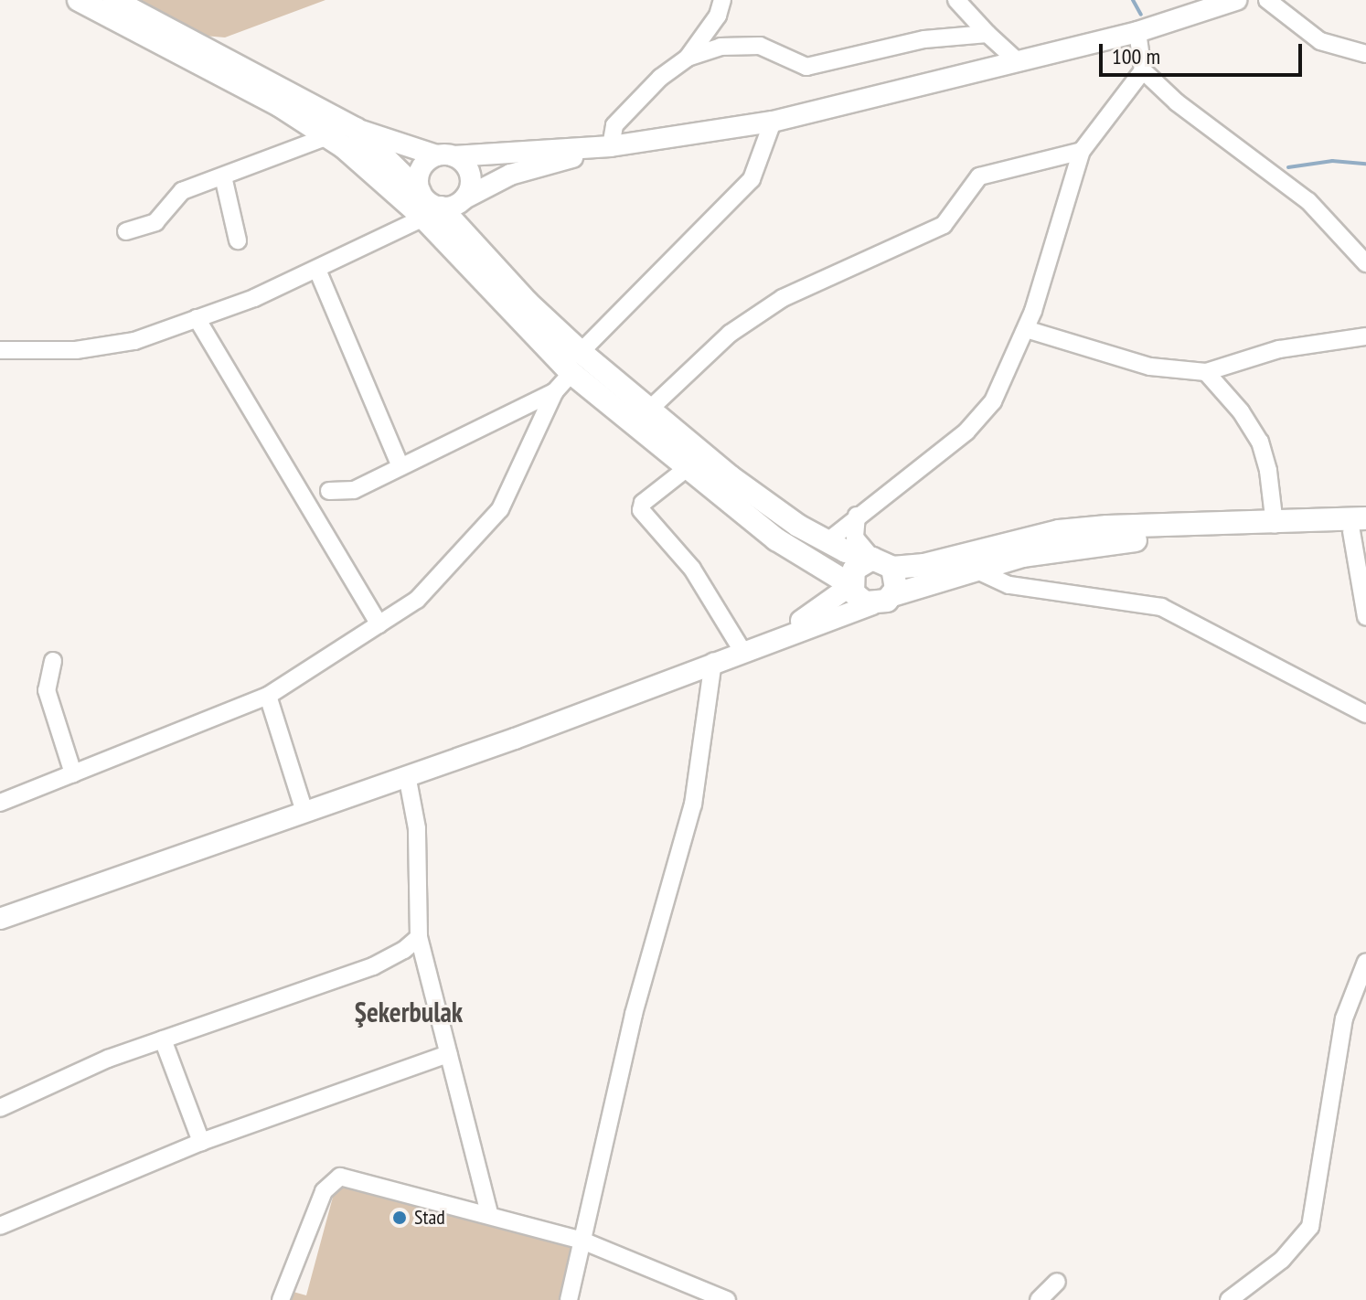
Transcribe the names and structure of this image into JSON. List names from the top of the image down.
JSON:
{
  "districts": ["Şekerbulak"],
  "places": ["Stad"],
  "scale_bar": "100 m"
}
